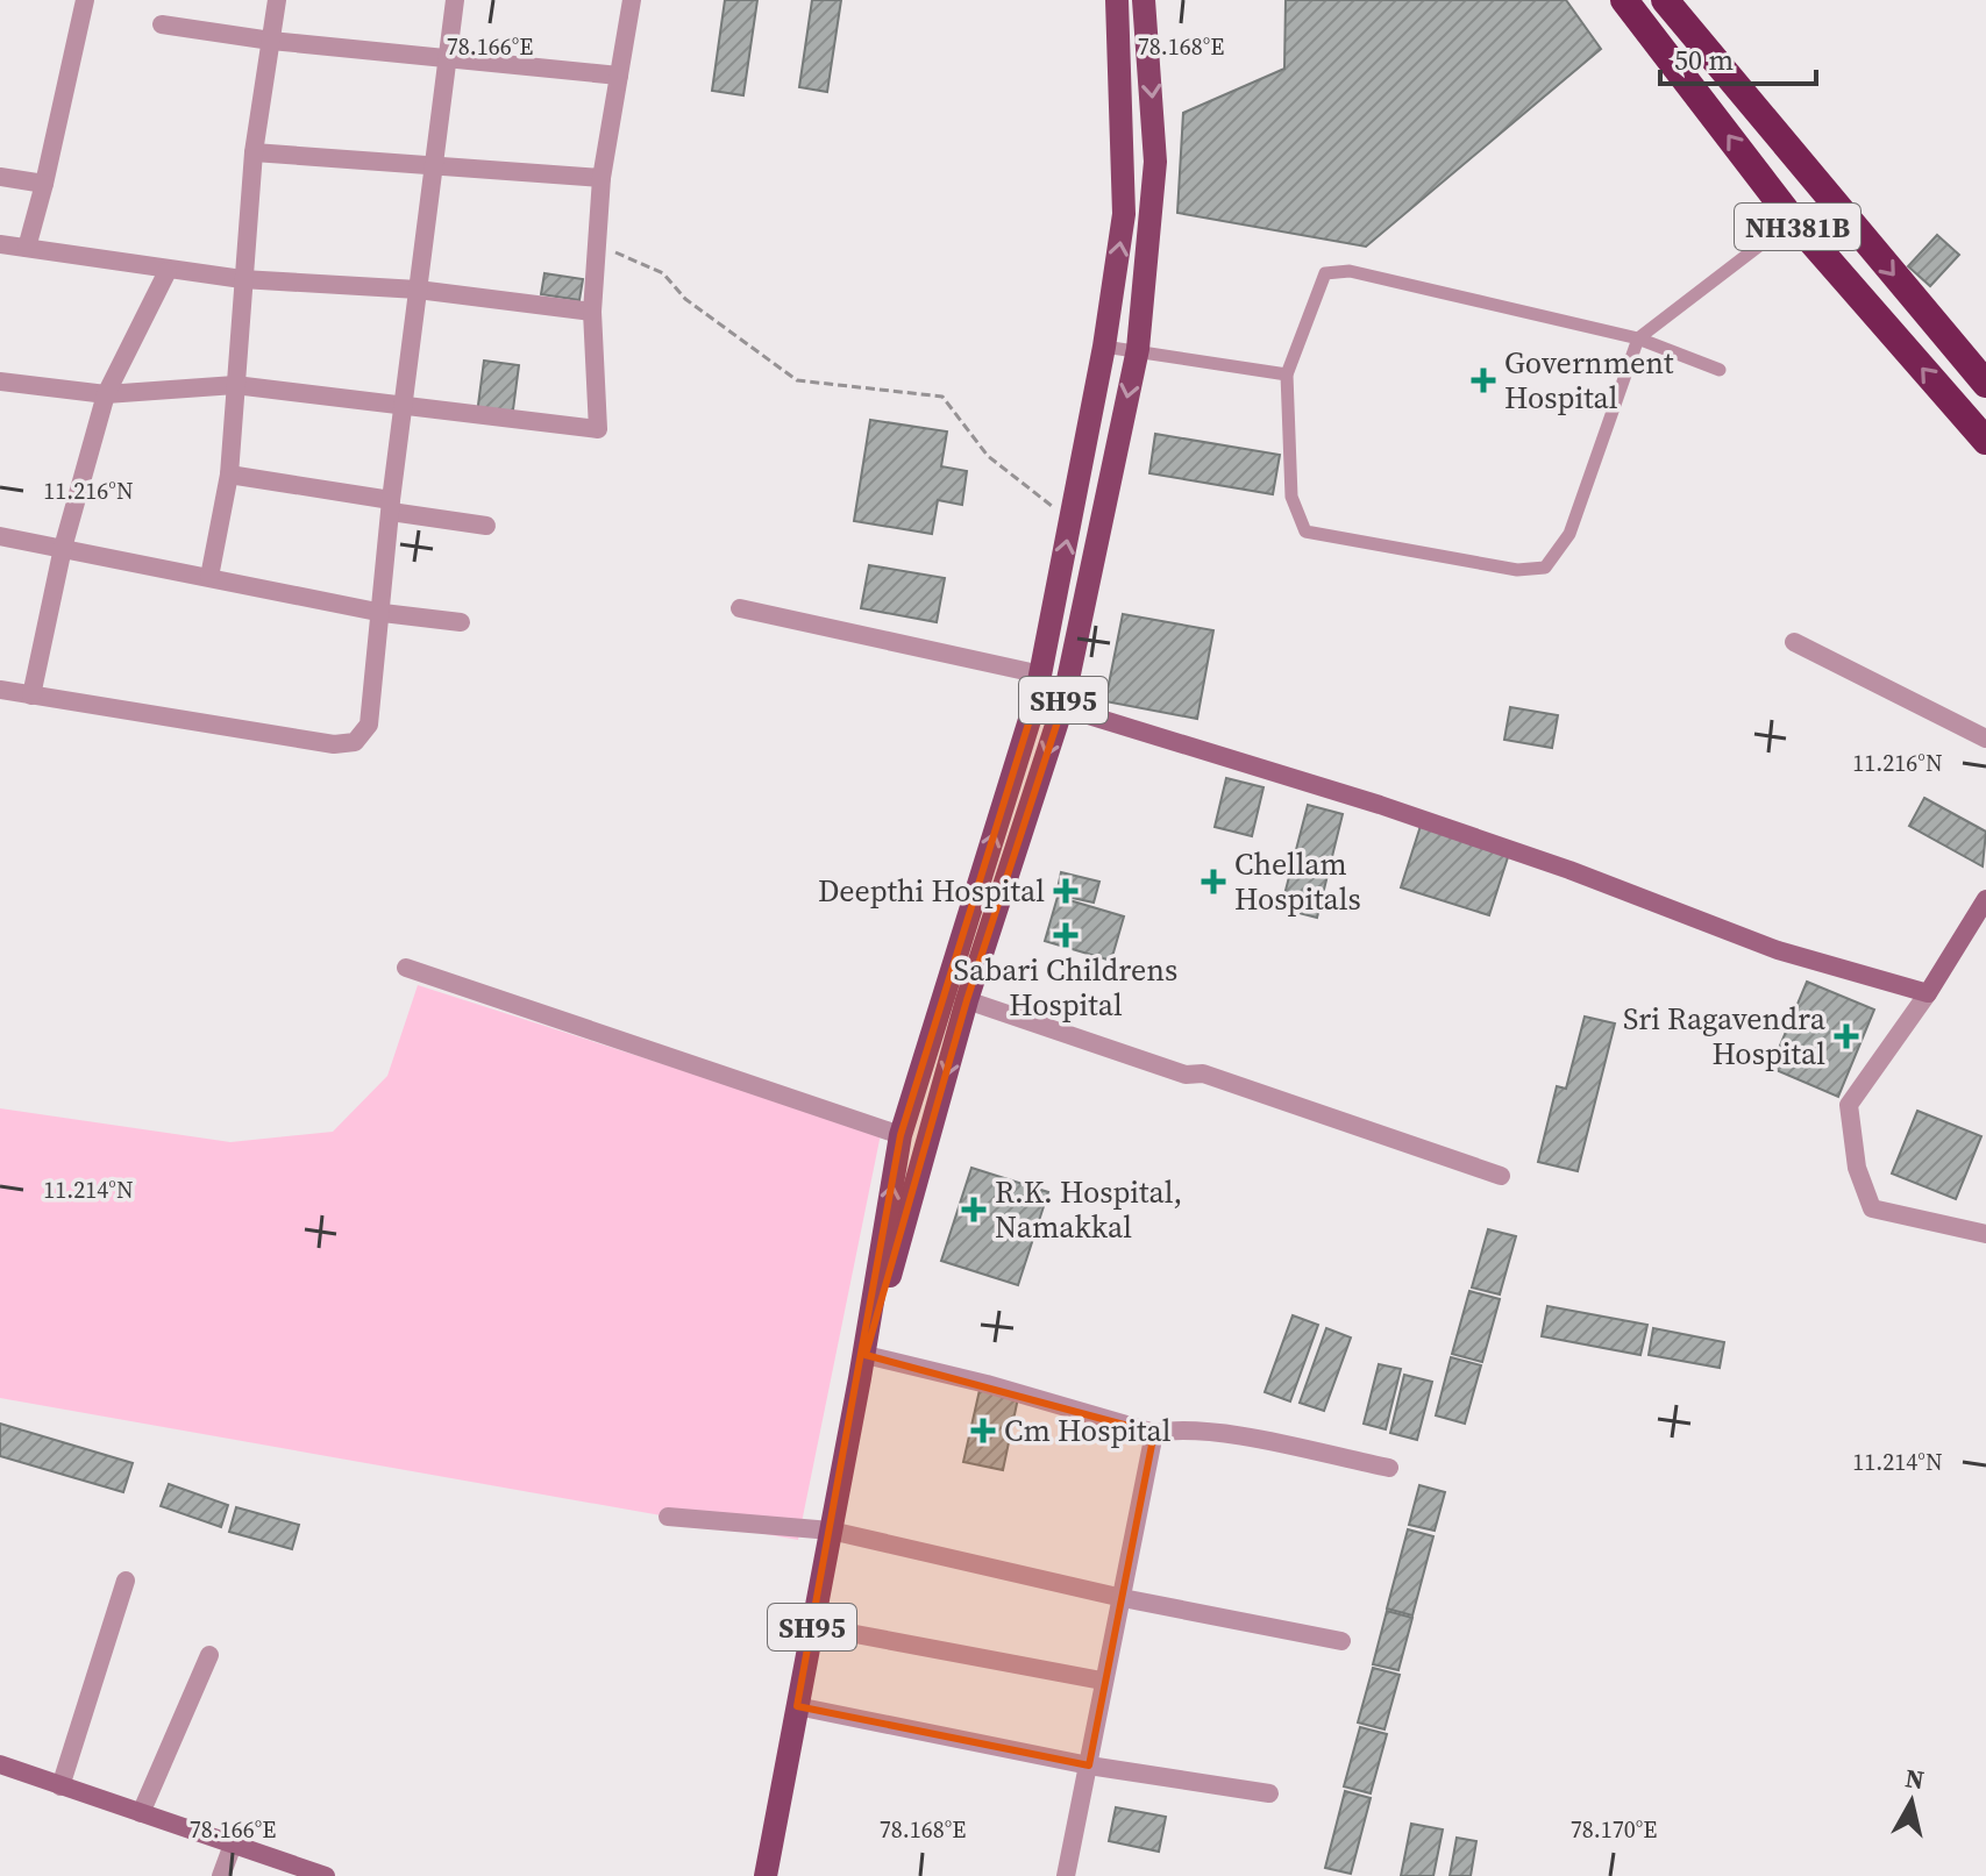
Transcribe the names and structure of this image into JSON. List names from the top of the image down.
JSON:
{
  "streets": {
    "highway": ["NH381B"],
    "main road": ["SH95"]
  },
  "places": {
    "health": [
      "Government Hospital",
      "Chellam Hospitals",
      "Deepthi Hospital",
      "Sabari Childrens Hospital",
      "Sri Ragavendra Hospital",
      "R.K. Hospital, Namakkal",
      "Cm Hospital"
    ]
  },
  "scale_bar": "50 m",
  "north": "top",
  "coordinates": [
    "78.166°E",
    "78.168°E",
    "11.216°N",
    "11.214°N",
    "78.170°E"
  ]
}
